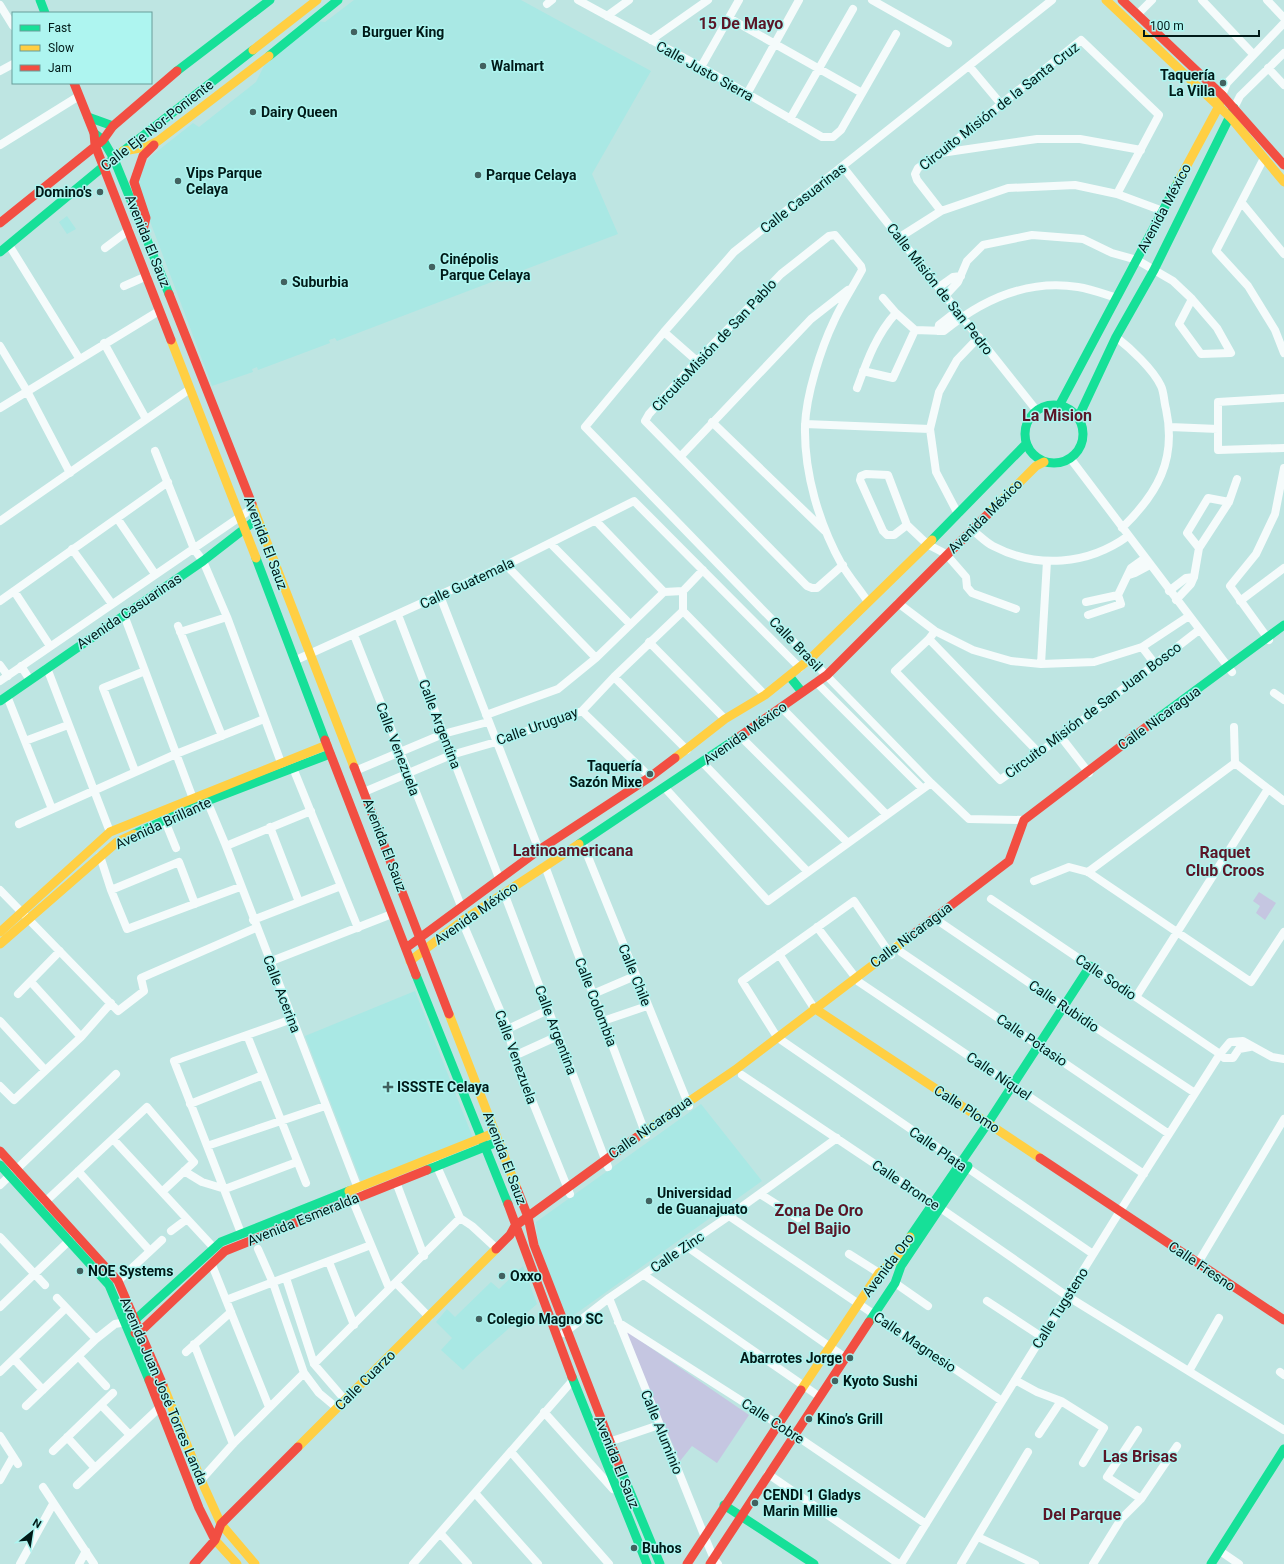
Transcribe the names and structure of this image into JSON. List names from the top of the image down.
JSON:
{
  "streets": {
    "main road": [
      "Calle Eje Nor-Poniente",
      "Avenida México",
      "Avenida El Sauz",
      "Avenida Casuarinas",
      "Calle Nicaragua",
      "Avenida Brillante",
      "Calle Plomo",
      "Avenida Esmeralda",
      "Avenida Oro",
      "Calle Fresno",
      "Calle Cuarzo",
      "Avenida Juan José Torres Landa"
    ],
    "street": [
      "Calle Justo Sierra",
      "Circuito Misión de la Santa Cruz",
      "Calle Casuarinas",
      "Calle Misión de San Pedro",
      "CircuitoMisión de San Pablo",
      "Calle Guatemala",
      "Calle Brasil",
      "Circuito Misión de San Juan Bosco",
      "Calle Argentina",
      "Calle Uruguay",
      "Calle Venezuela",
      "Calle Chile",
      "Calle Sodio",
      "Calle Acerina",
      "Calle Colombia",
      "Calle Rubidio",
      "Calle Potasio",
      "Calle Níquel",
      "Calle Plata",
      "Calle Bronce",
      "Calle Zinc",
      "Calle Tugsteno",
      "Calle Magnesio",
      "Calle Cobre",
      "Calle Aluminio"
    ]
  },
  "crossings": [
    ["Calle Eje Nor-Poniente", "Avenida El Sauz"],
    ["Calle Casuarinas", "Calle Misión de San Pedro"],
    ["Calle Casuarinas", "Calle Brasil"],
    ["Avenida México", "Avenida El Sauz"],
    ["Avenida México", "Calle Misión de San Pedro"],
    ["Avenida México", "Calle Brasil"],
    ["Avenida México", "Calle Argentina"],
    ["Avenida México", "Calle Venezuela"],
    ["Avenida México", "Calle Chile"],
    ["Avenida México", "Calle Colombia"],
    ["Avenida El Sauz", "Calle Guatemala"],
    ["Avenida El Sauz", "Avenida Casuarinas"],
    ["Avenida El Sauz", "Calle Nicaragua"],
    ["Avenida El Sauz", "Calle Uruguay"],
    ["Avenida El Sauz", "Avenida Brillante"],
    ["Avenida El Sauz", "Avenida Esmeralda"],
    ["Avenida El Sauz", "Calle Zinc"],
    ["Avenida El Sauz", "Calle Cuarzo"],
    ["Calle Guatemala", "Calle Argentina"],
    ["Calle Guatemala", "Calle Venezuela"],
    ["Calle Brasil", "Calle Nicaragua"],
    ["Calle Nicaragua", "Calle Argentina"],
    ["Calle Nicaragua", "Calle Venezuela"],
    ["Calle Nicaragua", "Calle Chile"],
    ["Calle Nicaragua", "Calle Colombia"],
    ["Calle Nicaragua", "Calle Rubidio"],
    ["Calle Nicaragua", "Calle Potasio"],
    ["Calle Nicaragua", "Calle Níquel"],
    ["Calle Nicaragua", "Calle Plomo"],
    ["Calle Nicaragua", "Calle Plata"],
    ["Calle Nicaragua", "Calle Bronce"],
    ["Calle Nicaragua", "Calle Cuarzo"],
    ["Calle Argentina", "Calle Uruguay"],
    ["Calle Uruguay", "Calle Venezuela"],
    ["Avenida Brillante", "Calle Acerina"],
    ["Calle Sodio", "Avenida Oro"],
    ["Calle Sodio", "Calle Tugsteno"],
    ["Calle Acerina", "Avenida Esmeralda"],
    ["Calle Rubidio", "Avenida Oro"],
    ["Calle Rubidio", "Calle Tugsteno"],
    ["Calle Potasio", "Avenida Oro"],
    ["Calle Potasio", "Calle Tugsteno"],
    ["Calle Níquel", "Avenida Oro"],
    ["Calle Níquel", "Calle Tugsteno"],
    ["Calle Plomo", "Avenida Oro"],
    ["Calle Plomo", "Calle Fresno"],
    ["Calle Plomo", "Calle Tugsteno"],
    ["Calle Plata", "Avenida Oro"],
    ["Calle Plata", "Calle Tugsteno"],
    ["Calle Bronce", "Calle Zinc"],
    ["Calle Bronce", "Avenida Oro"],
    ["Calle Bronce", "Calle Tugsteno"],
    ["Avenida Esmeralda", "Avenida Juan José Torres Landa"],
    ["Calle Zinc", "Calle Magnesio"],
    ["Calle Zinc", "Calle Aluminio"],
    ["Avenida Oro", "Calle Magnesio"],
    ["Avenida Oro", "Calle Cobre"],
    ["Avenida Oro", "Calle Aluminio"],
    ["Calle Fresno", "Calle Tugsteno"],
    ["Calle Tugsteno", "Calle Magnesio"],
    ["Calle Tugsteno", "Calle Cobre"],
    ["Calle Cuarzo", "Avenida Juan José Torres Landa"],
    ["Calle Cobre", "Calle Aluminio"]
  ],
  "districts": [
    "15 De Mayo",
    "La Mision",
    "Latinoamericana",
    "Raquet Club Croos",
    "Zona De Oro Del Bajio",
    "Las Brisas",
    "Del Parque"
  ],
  "places": {
    "other": [
      "Burguer King",
      "Walmart",
      "Taquería La Villa",
      "Dairy Queen",
      "Parque Celaya",
      "Vips Parque Celaya",
      "Domino's",
      "Cinépolis Parque Celaya",
      "Suburbia",
      "Taquería Sazón Mixe",
      "Universidad de Guanajuato",
      "NOE Systems",
      "Oxxo",
      "Colegio Magno SC",
      "Abarrotes Jorge",
      "Kyoto Sushi",
      "Kino’s Grill",
      "CENDI 1 Gladys Marin Millie",
      "Buhos"
    ],
    "health": ["ISSSTE Celaya"]
  },
  "legend": ["Fast", "Slow", "Jam"],
  "scale_bar": "100 m",
  "north": "top right"
}
